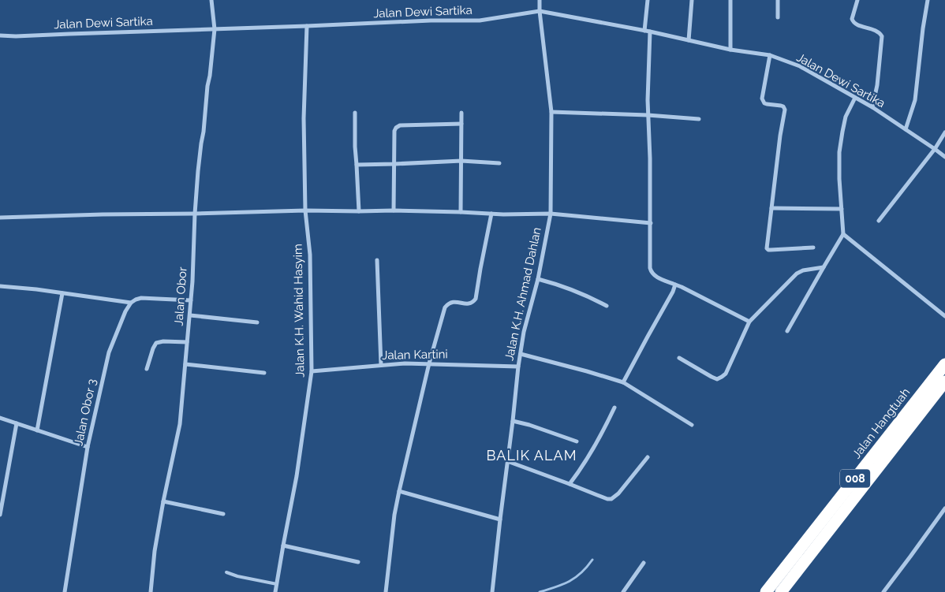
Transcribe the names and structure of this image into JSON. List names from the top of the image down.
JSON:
{
  "streets": {
    "highway": ["Jalan Hangtuah", "008"],
    "street": [
      "Jalan Dewi Sartika",
      "Jalan K.H. Ahmad Dahlan",
      "Jalan Obor",
      "Jalan K.H. Wahid Hasyim",
      "Jalan Kartini",
      "Jalan Obor 3"
    ]
  },
  "crossings": [
    ["Jalan Dewi Sartika", "Jalan K.H. Ahmad Dahlan"],
    ["Jalan Dewi Sartika", "Jalan Obor"],
    ["Jalan Dewi Sartika", "Jalan K.H. Wahid Hasyim"],
    ["Jalan K.H. Ahmad Dahlan", "Jalan Kartini"],
    ["Jalan K.H. Wahid Hasyim", "Jalan Kartini"]
  ],
  "districts": ["BALIK ALAM"]
}
